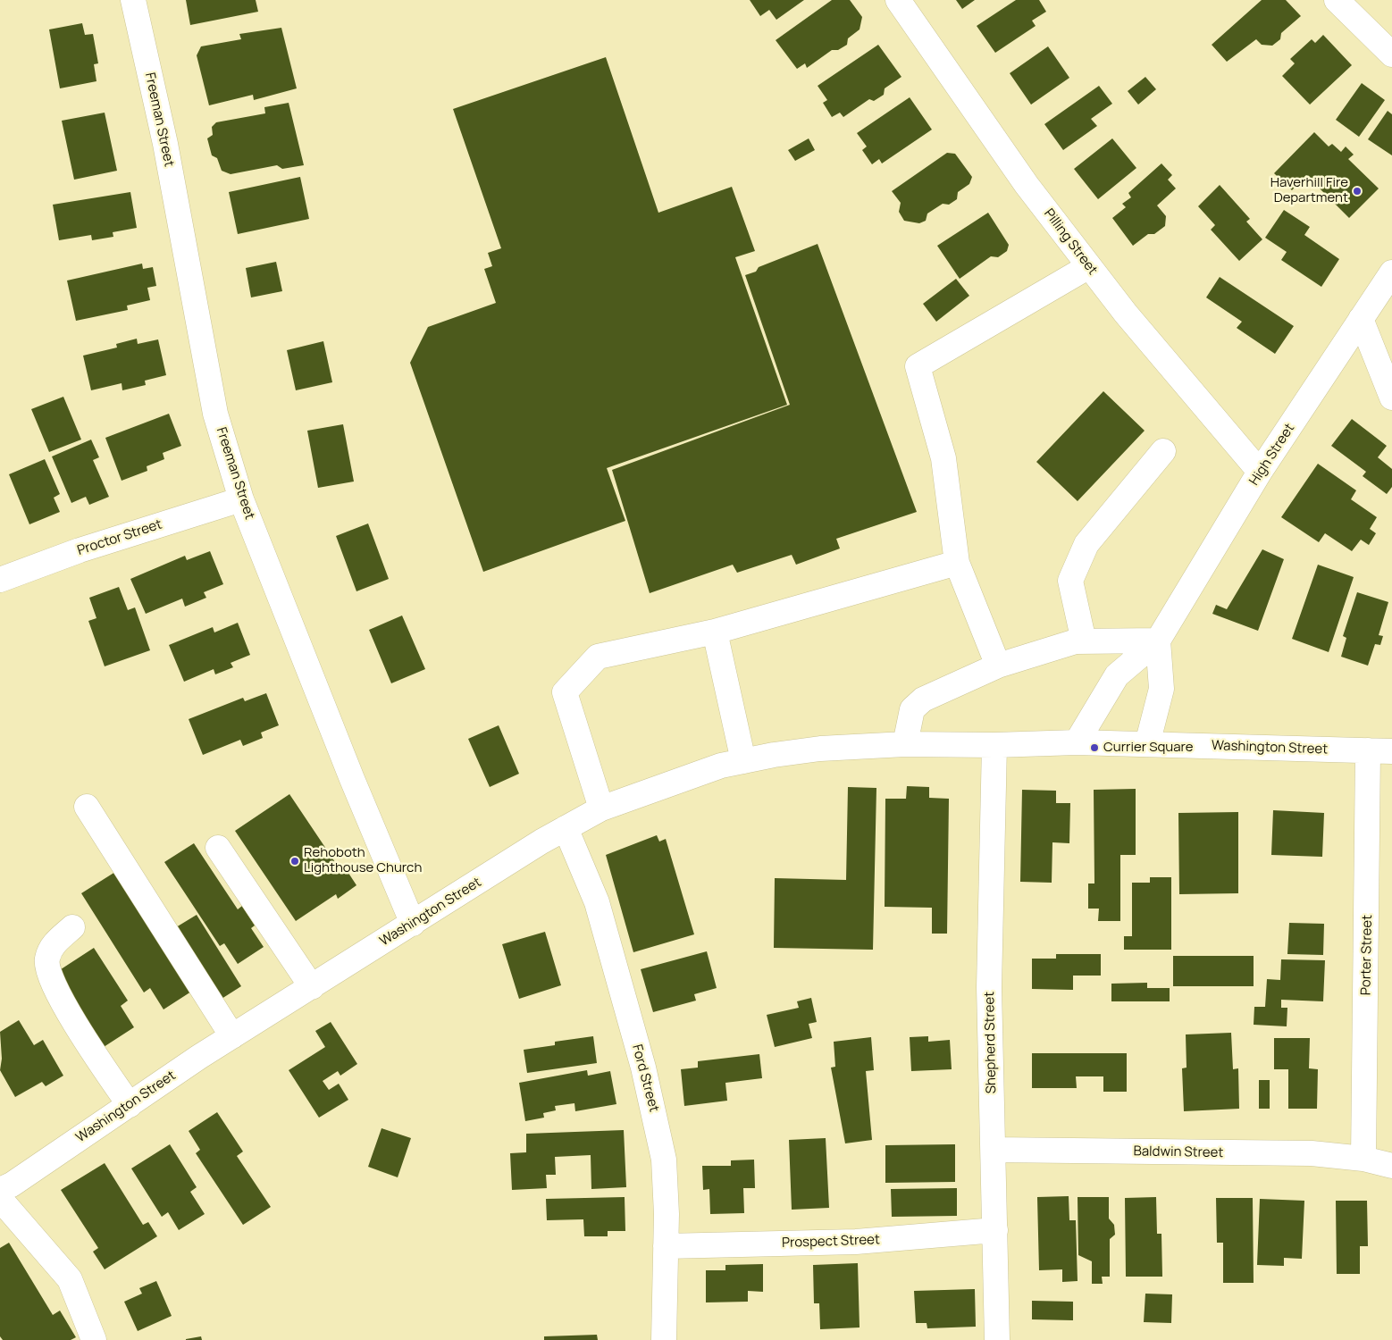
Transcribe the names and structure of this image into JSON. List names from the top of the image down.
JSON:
{
  "streets": {
    "street": [
      "Freeman Street",
      "Pilling Street",
      "High Street",
      "Proctor Street",
      "Washington Street",
      "Porter Street",
      "Shepherd Street",
      "Ford Street",
      "Baldwin Street",
      "Prospect Street"
    ]
  },
  "crossings": [
    ["Freeman Street", "Proctor Street"],
    ["Freeman Street", "Washington Street"],
    ["Pilling Street", "High Street"],
    ["High Street", "Washington Street"],
    ["Washington Street", "Porter Street"],
    ["Washington Street", "Shepherd Street"],
    ["Washington Street", "Ford Street"],
    ["Porter Street", "Baldwin Street"],
    ["Shepherd Street", "Baldwin Street"],
    ["Shepherd Street", "Prospect Street"],
    ["Ford Street", "Prospect Street"]
  ],
  "places": ["Haverhill Fire Department", "Currier Square", "Rehoboth Lighthouse Church"]
}
